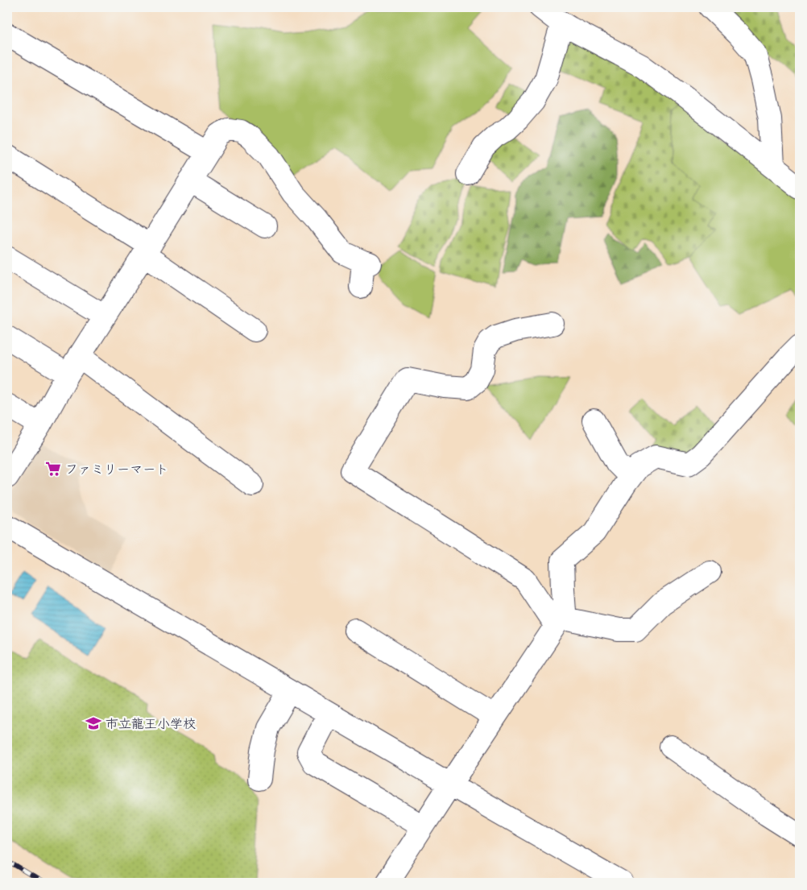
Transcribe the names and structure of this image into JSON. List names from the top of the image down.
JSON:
{
  "places": {
    "supermarket": ["ファミリーマート"],
    "school or university": ["市立龍王小学校"]
  }
}
